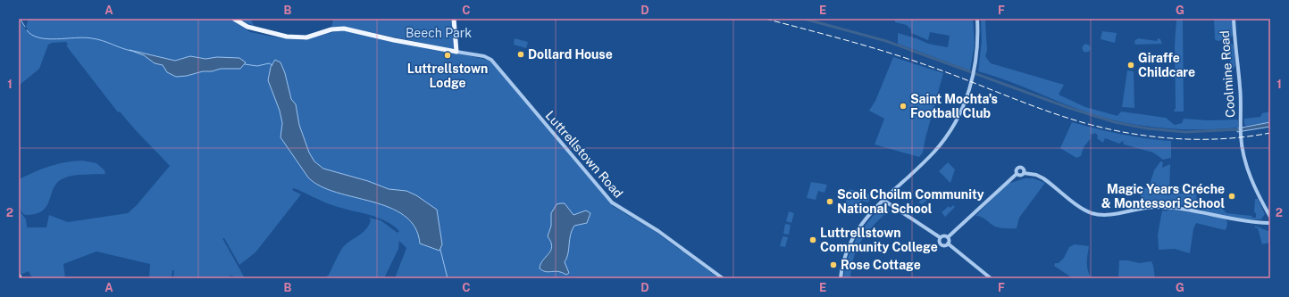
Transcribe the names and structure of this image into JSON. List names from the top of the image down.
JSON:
{
  "streets": {
    "street": ["Coolmine Road", "Luttrellstown Road"]
  },
  "parks": ["Beech Park"],
  "places": [
    "Dollard House",
    "Luttrellstown Lodge",
    "Giraffe Childcare",
    "Saint Mochta's Football Club",
    "Magic Years Créche & Montessori School",
    "Scoil Choilm Community National School",
    "Luttrellstown Community College",
    "Rose Cottage"
  ],
  "grid": {
    "columns": [
      "A",
      "B",
      "C",
      "D",
      "E",
      "F",
      "G"
    ],
    "rows": ["1", "2"]
  }
}
